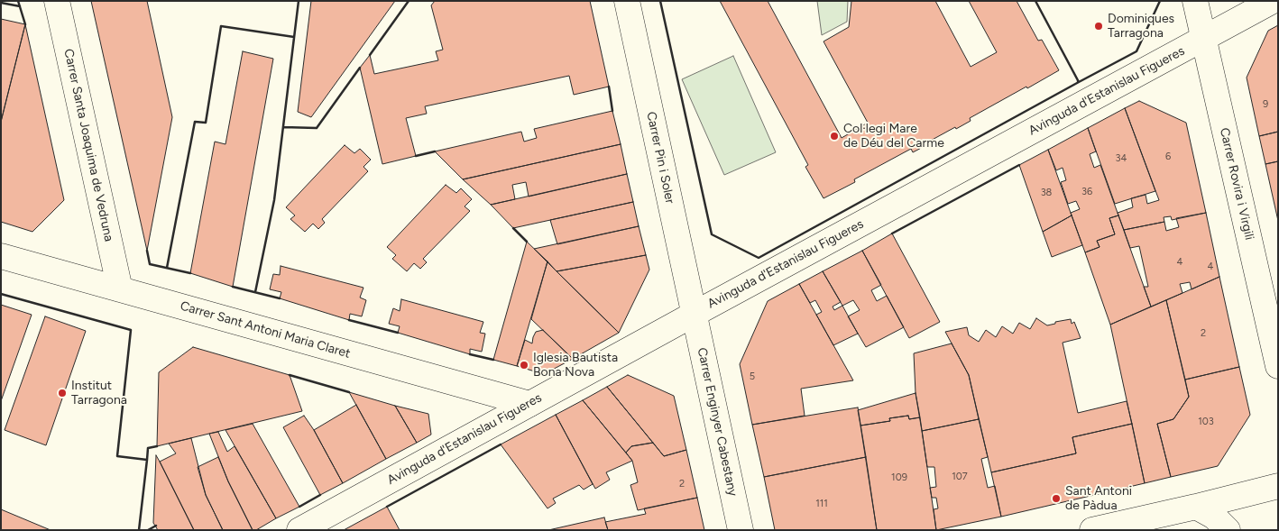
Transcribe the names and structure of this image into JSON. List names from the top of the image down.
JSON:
{
  "streets": {
    "street": [
      "Avinguda d'Estanislau Figueres",
      "Carrer Santa Joaquima de Vedruna",
      "Carrer Pin i Soler",
      "Carrer Rovira i Virgili",
      "Carrer Sant Antoni Maria Claret",
      "Carrer Enginyer Cabestany"
    ]
  },
  "crossings": [
    ["Avinguda d'Estanislau Figueres", "Carrer Pin i Soler"],
    ["Avinguda d'Estanislau Figueres", "Carrer Rovira i Virgili"],
    ["Avinguda d'Estanislau Figueres", "Carrer Sant Antoni Maria Claret"],
    ["Avinguda d'Estanislau Figueres", "Carrer Enginyer Cabestany"],
    ["Carrer Santa Joaquima de Vedruna", "Carrer Sant Antoni Maria Claret"],
    ["Carrer Pin i Soler", "Carrer Enginyer Cabestany"]
  ],
  "places": [
    "Dominiques Tarragona",
    "Col·legi Mare de Déu del Carme",
    "Iglesia Bautista Bona Nova",
    "Institut Tarragona",
    "Sant Antoni de Pàdua"
  ],
  "house_numbers": [
    "9",
    "6",
    "34",
    "36",
    "38",
    "4",
    "4",
    "2",
    "5",
    "103",
    "107",
    "109",
    "2",
    "111"
  ]
}
